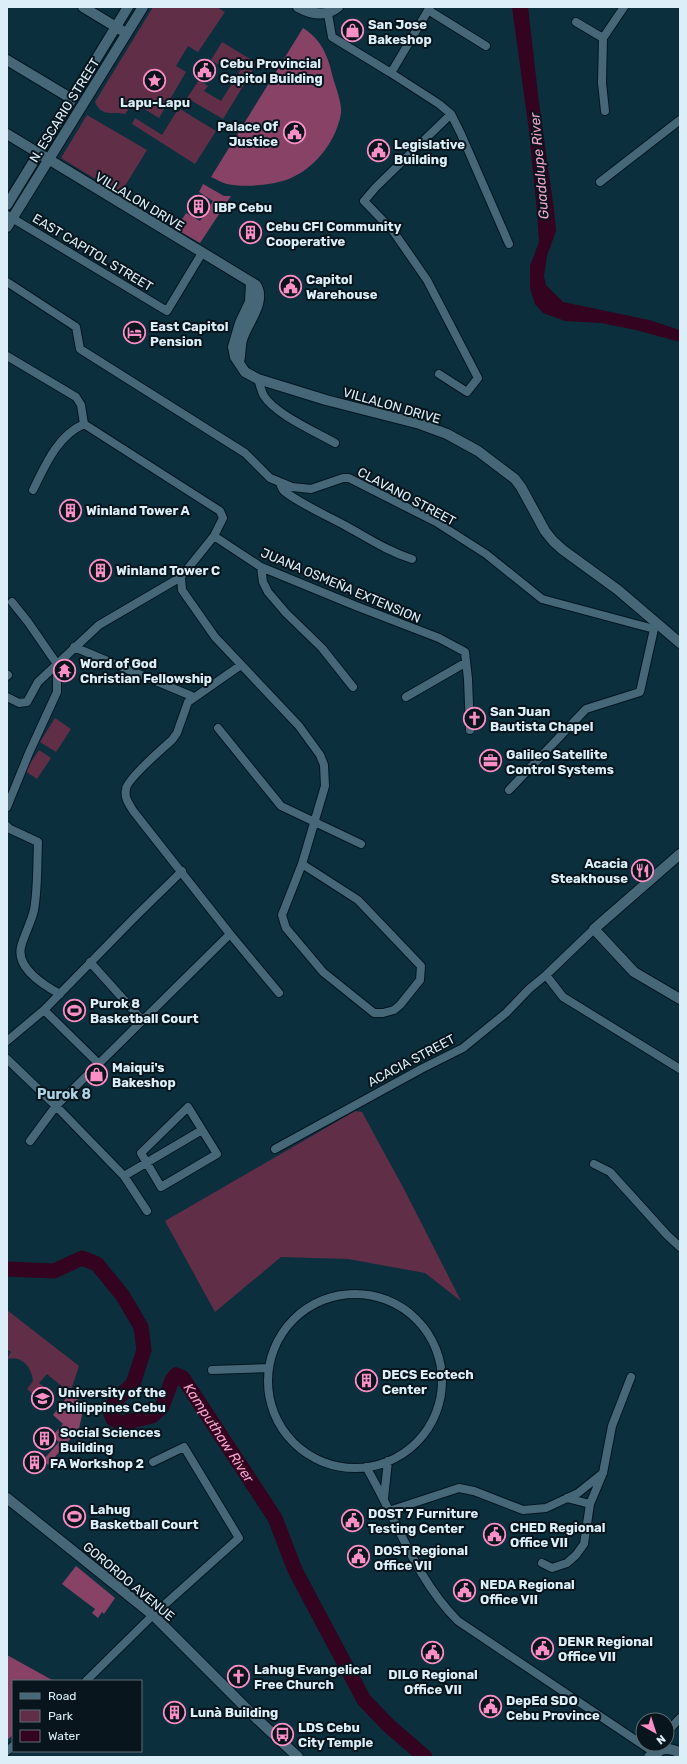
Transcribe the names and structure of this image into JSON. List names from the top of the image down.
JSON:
{
  "streets": {
    "street": [
      "N. ESCARIO STREET",
      "VILLALON DRIVE",
      "EAST CAPITOL STREET",
      "CLAVANO STREET",
      "JUANA OSMEÑA EXTENSION",
      "ACACIA STREET",
      "GORORDO AVENUE"
    ]
  },
  "crossings": [
    ["N. ESCARIO STREET", "VILLALON DRIVE"],
    ["N. ESCARIO STREET", "EAST CAPITOL STREET"],
    ["VILLALON DRIVE", "EAST CAPITOL STREET"],
    ["VILLALON DRIVE", "CLAVANO STREET"]
  ],
  "districts": ["Purok 8"],
  "water": ["Guadalupe River", "Kamputhaw River"],
  "places": {
    "shop": ["San Jose Bakeshop", "Maiqui's Bakeshop"],
    "public building": [
      "Cebu Provincial Capitol Building",
      "Palace Of Justice",
      "Legislative Building",
      "Capitol Warehouse",
      "DOST 7 Furniture Testing Center",
      "CHED Regional Office VII",
      "DOST Regional Office VII",
      "NEDA Regional Office VII",
      "DENR Regional Office VII",
      "DILG Regional Office VII",
      "DepEd SDO Cebu Province"
    ],
    "place": ["Lapu-Lapu"],
    "building": [
      "IBP Cebu",
      "Cebu CFI Community Cooperative",
      "Winland Tower A",
      "Winland Tower C",
      "DECS Ecotech Center",
      "Social Sciences Building",
      "FA Workshop 2",
      "Lunà Building"
    ],
    "hotel": ["East Capitol Pension"],
    "temple": ["Word of God Christian Fellowship"],
    "church": ["San Juan Bautista Chapel", "Lahug Evangelical Free Church"],
    "office": ["Galileo Satellite Control Systems"],
    "restaurant": ["Acacia Steakhouse"],
    "sports": ["Purok 8 Basketball Court", "Lahug Basketball Court"],
    "school or university": ["University of the Philippines Cebu"],
    "bus stop": ["LDS Cebu City Temple"]
  },
  "legend": ["Road", "Park", "Water"],
  "north": "bottom right"
}
